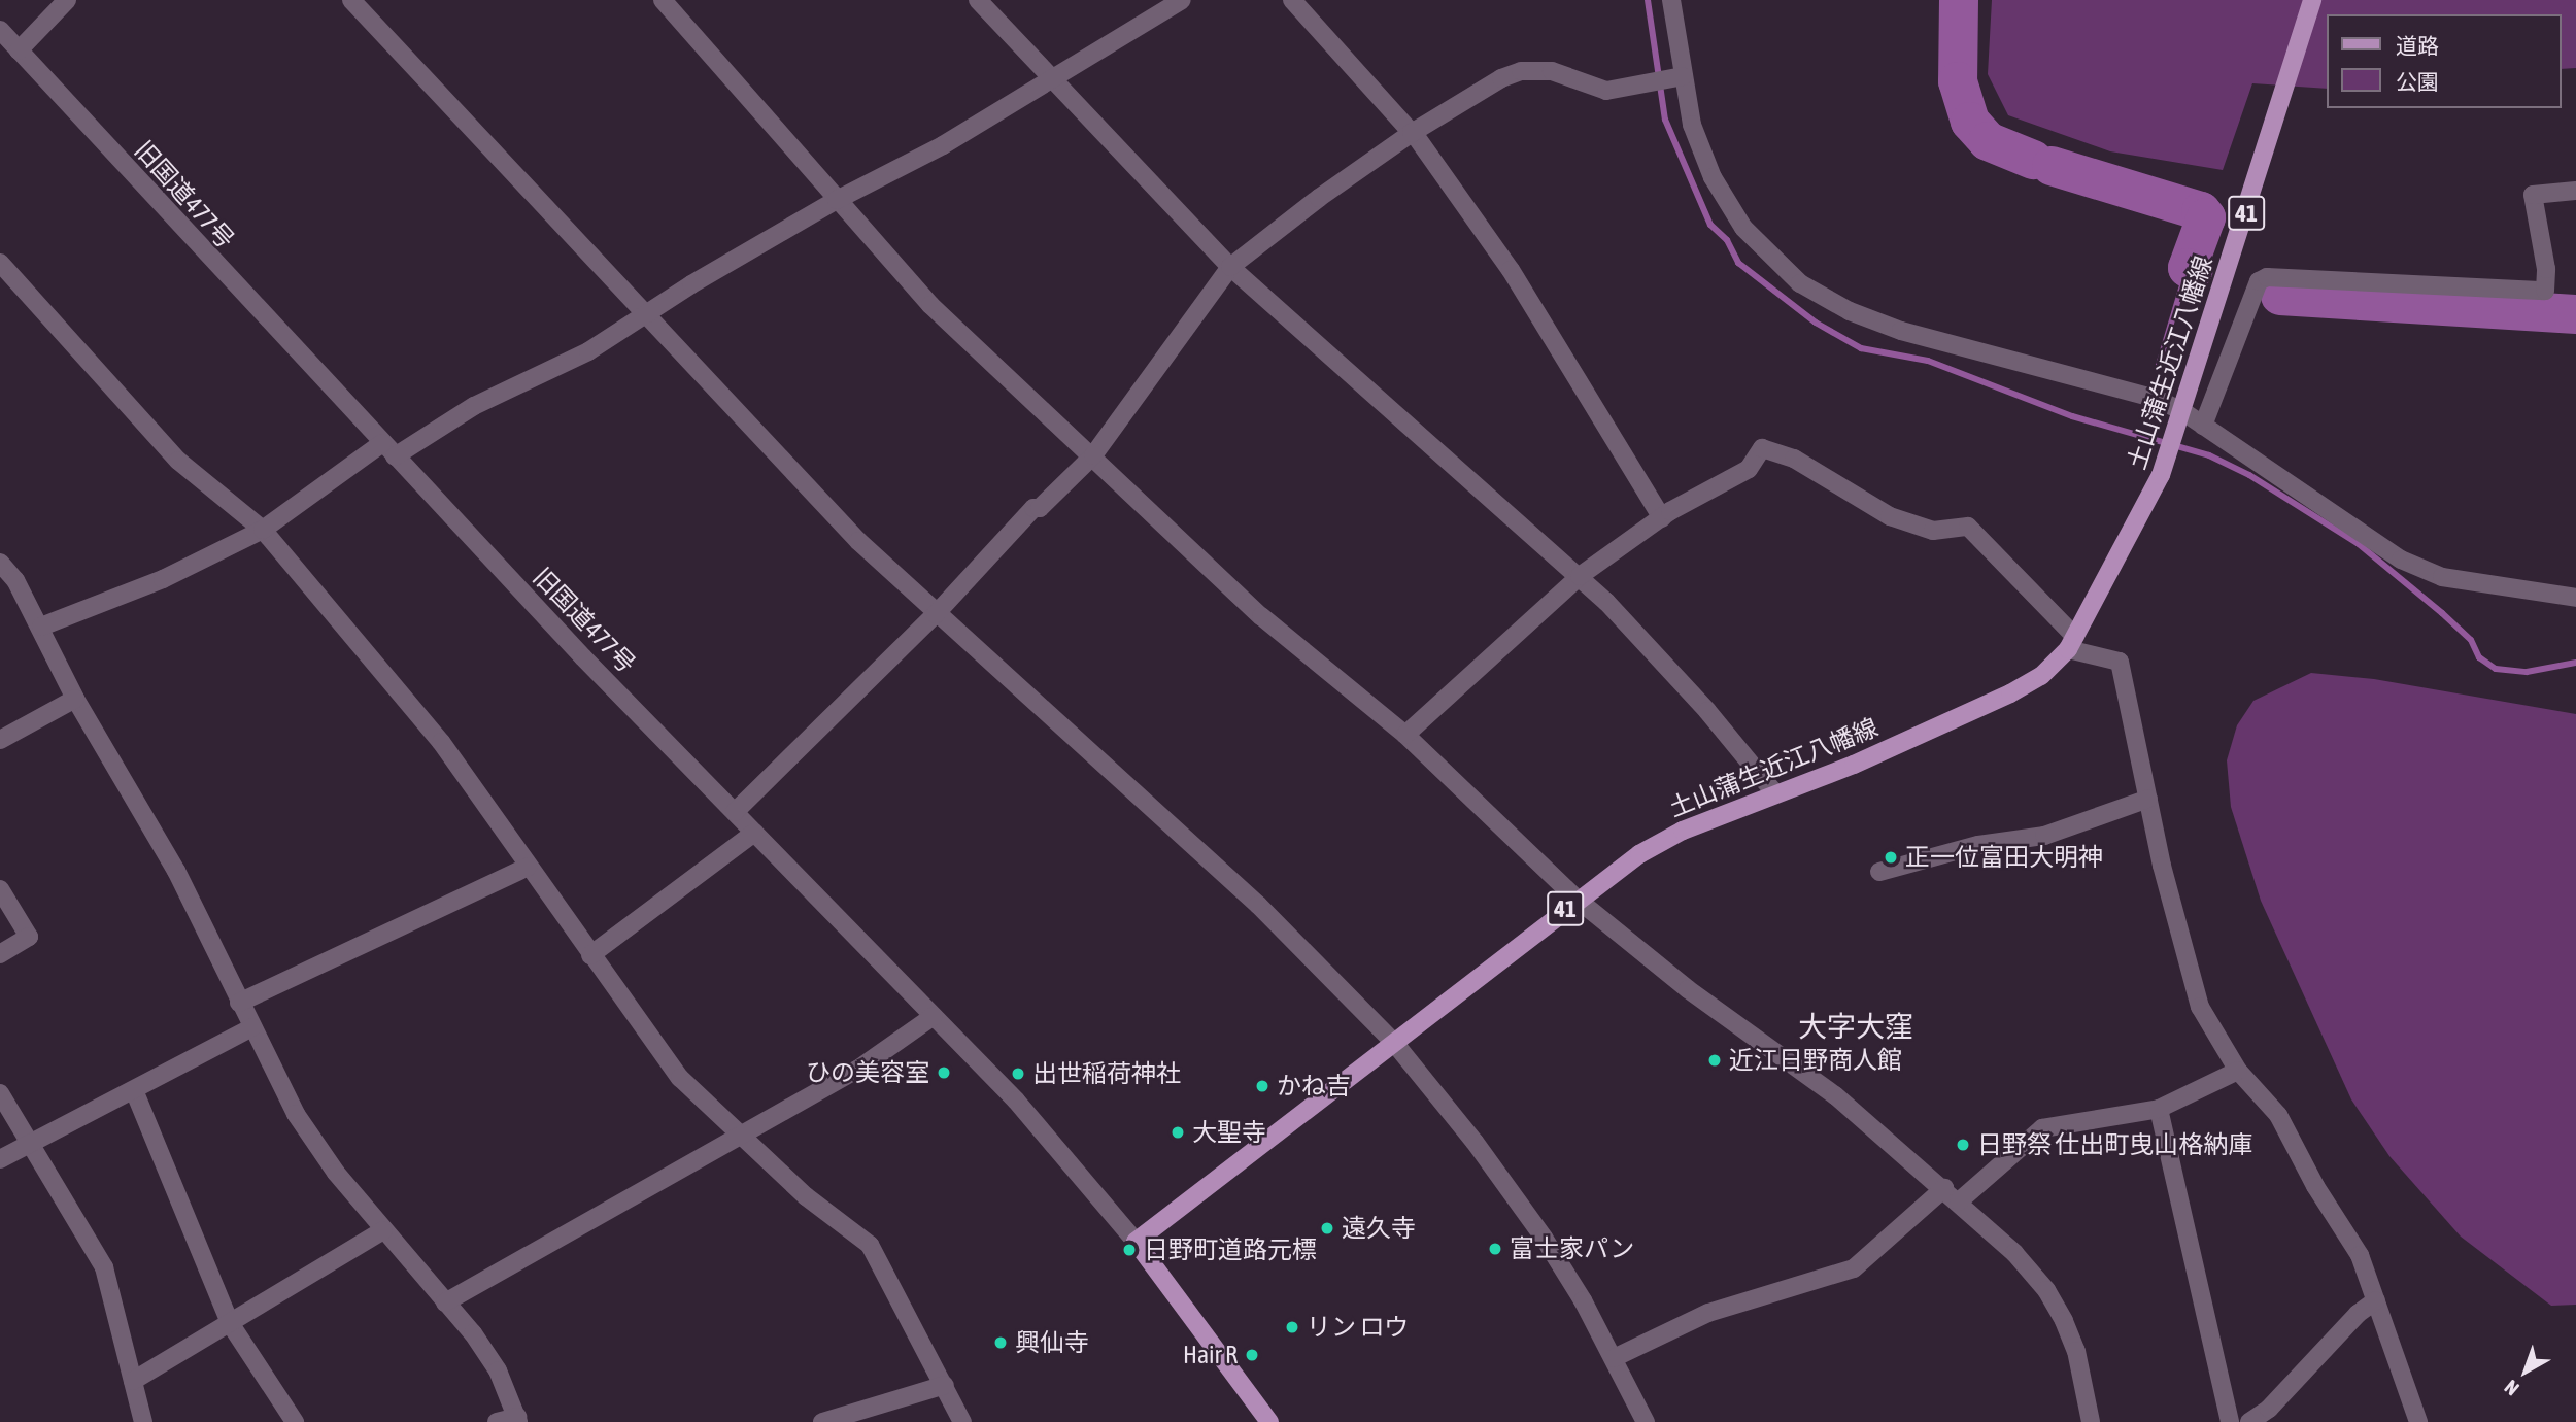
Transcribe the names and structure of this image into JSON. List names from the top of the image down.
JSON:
{
  "streets": {
    "main road": ["41", "土山蒲生近江八幡線"],
    "street": ["旧国道477号"]
  },
  "crossings": [
    ["旧国道477号", "土山蒲生近江八幡線"]
  ],
  "districts": ["大字大窪"],
  "places": [
    "正一位富田大明神",
    "近江日野商人館",
    "ひの美容室",
    "出世稲荷神社",
    "かね吉",
    "大聖寺",
    "日野祭 仕出町曳山格納庫",
    "遠久寺",
    "富士家パン",
    "日野町道路元標",
    "リン ロウ",
    "興仙寺",
    "Hair R"
  ],
  "legend": ["道路", "公園"],
  "north": "bottom left"
}
